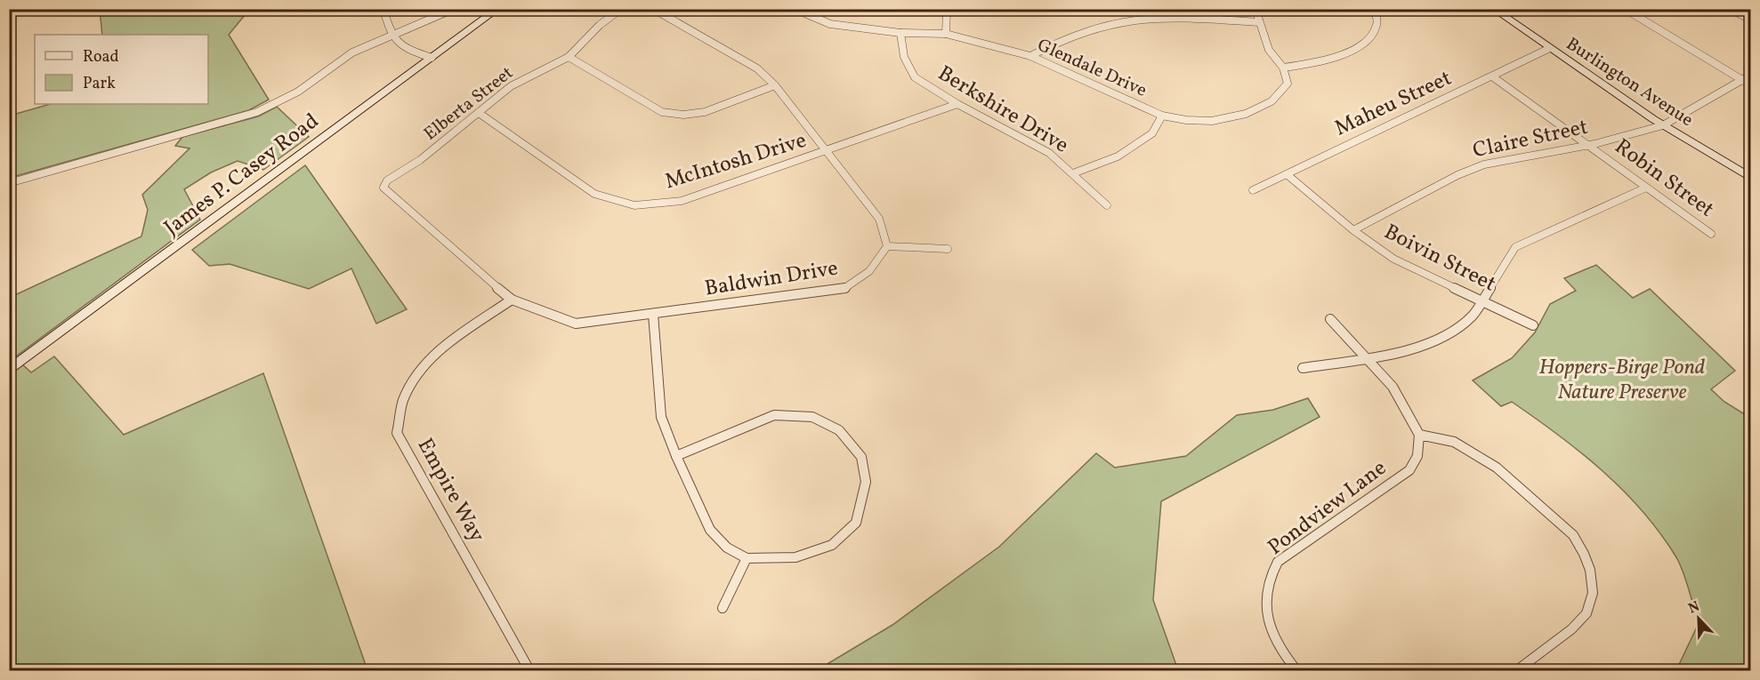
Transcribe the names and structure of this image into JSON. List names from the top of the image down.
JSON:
{
  "streets": {
    "main road": ["Burlington Avenue", "James P. Casey Road"],
    "street": [
      "Glendale Drive",
      "Elberta Street",
      "Maheu Street",
      "Berkshire Drive",
      "Claire Street",
      "McIntosh Drive",
      "Robin Street",
      "Boivin Street",
      "Baldwin Drive",
      "Empire Way",
      "Pondview Lane"
    ]
  },
  "crossings": [
    ["Glendale Drive", "Berkshire Drive"],
    ["Burlington Avenue", "Maheu Street"],
    ["Burlington Avenue", "Claire Street"],
    ["Elberta Street", "McIntosh Drive"],
    ["Elberta Street", "Baldwin Drive"],
    ["Maheu Street", "Robin Street"],
    ["Maheu Street", "Boivin Street"],
    ["Berkshire Drive", "McIntosh Drive"],
    ["Claire Street", "Robin Street"],
    ["Claire Street", "Boivin Street"],
    ["Baldwin Drive", "Empire Way"]
  ],
  "parks": ["Hoppers-Birge Pond Nature Preserve"],
  "legend": ["Road", "Park"],
  "north": "top left"
}
